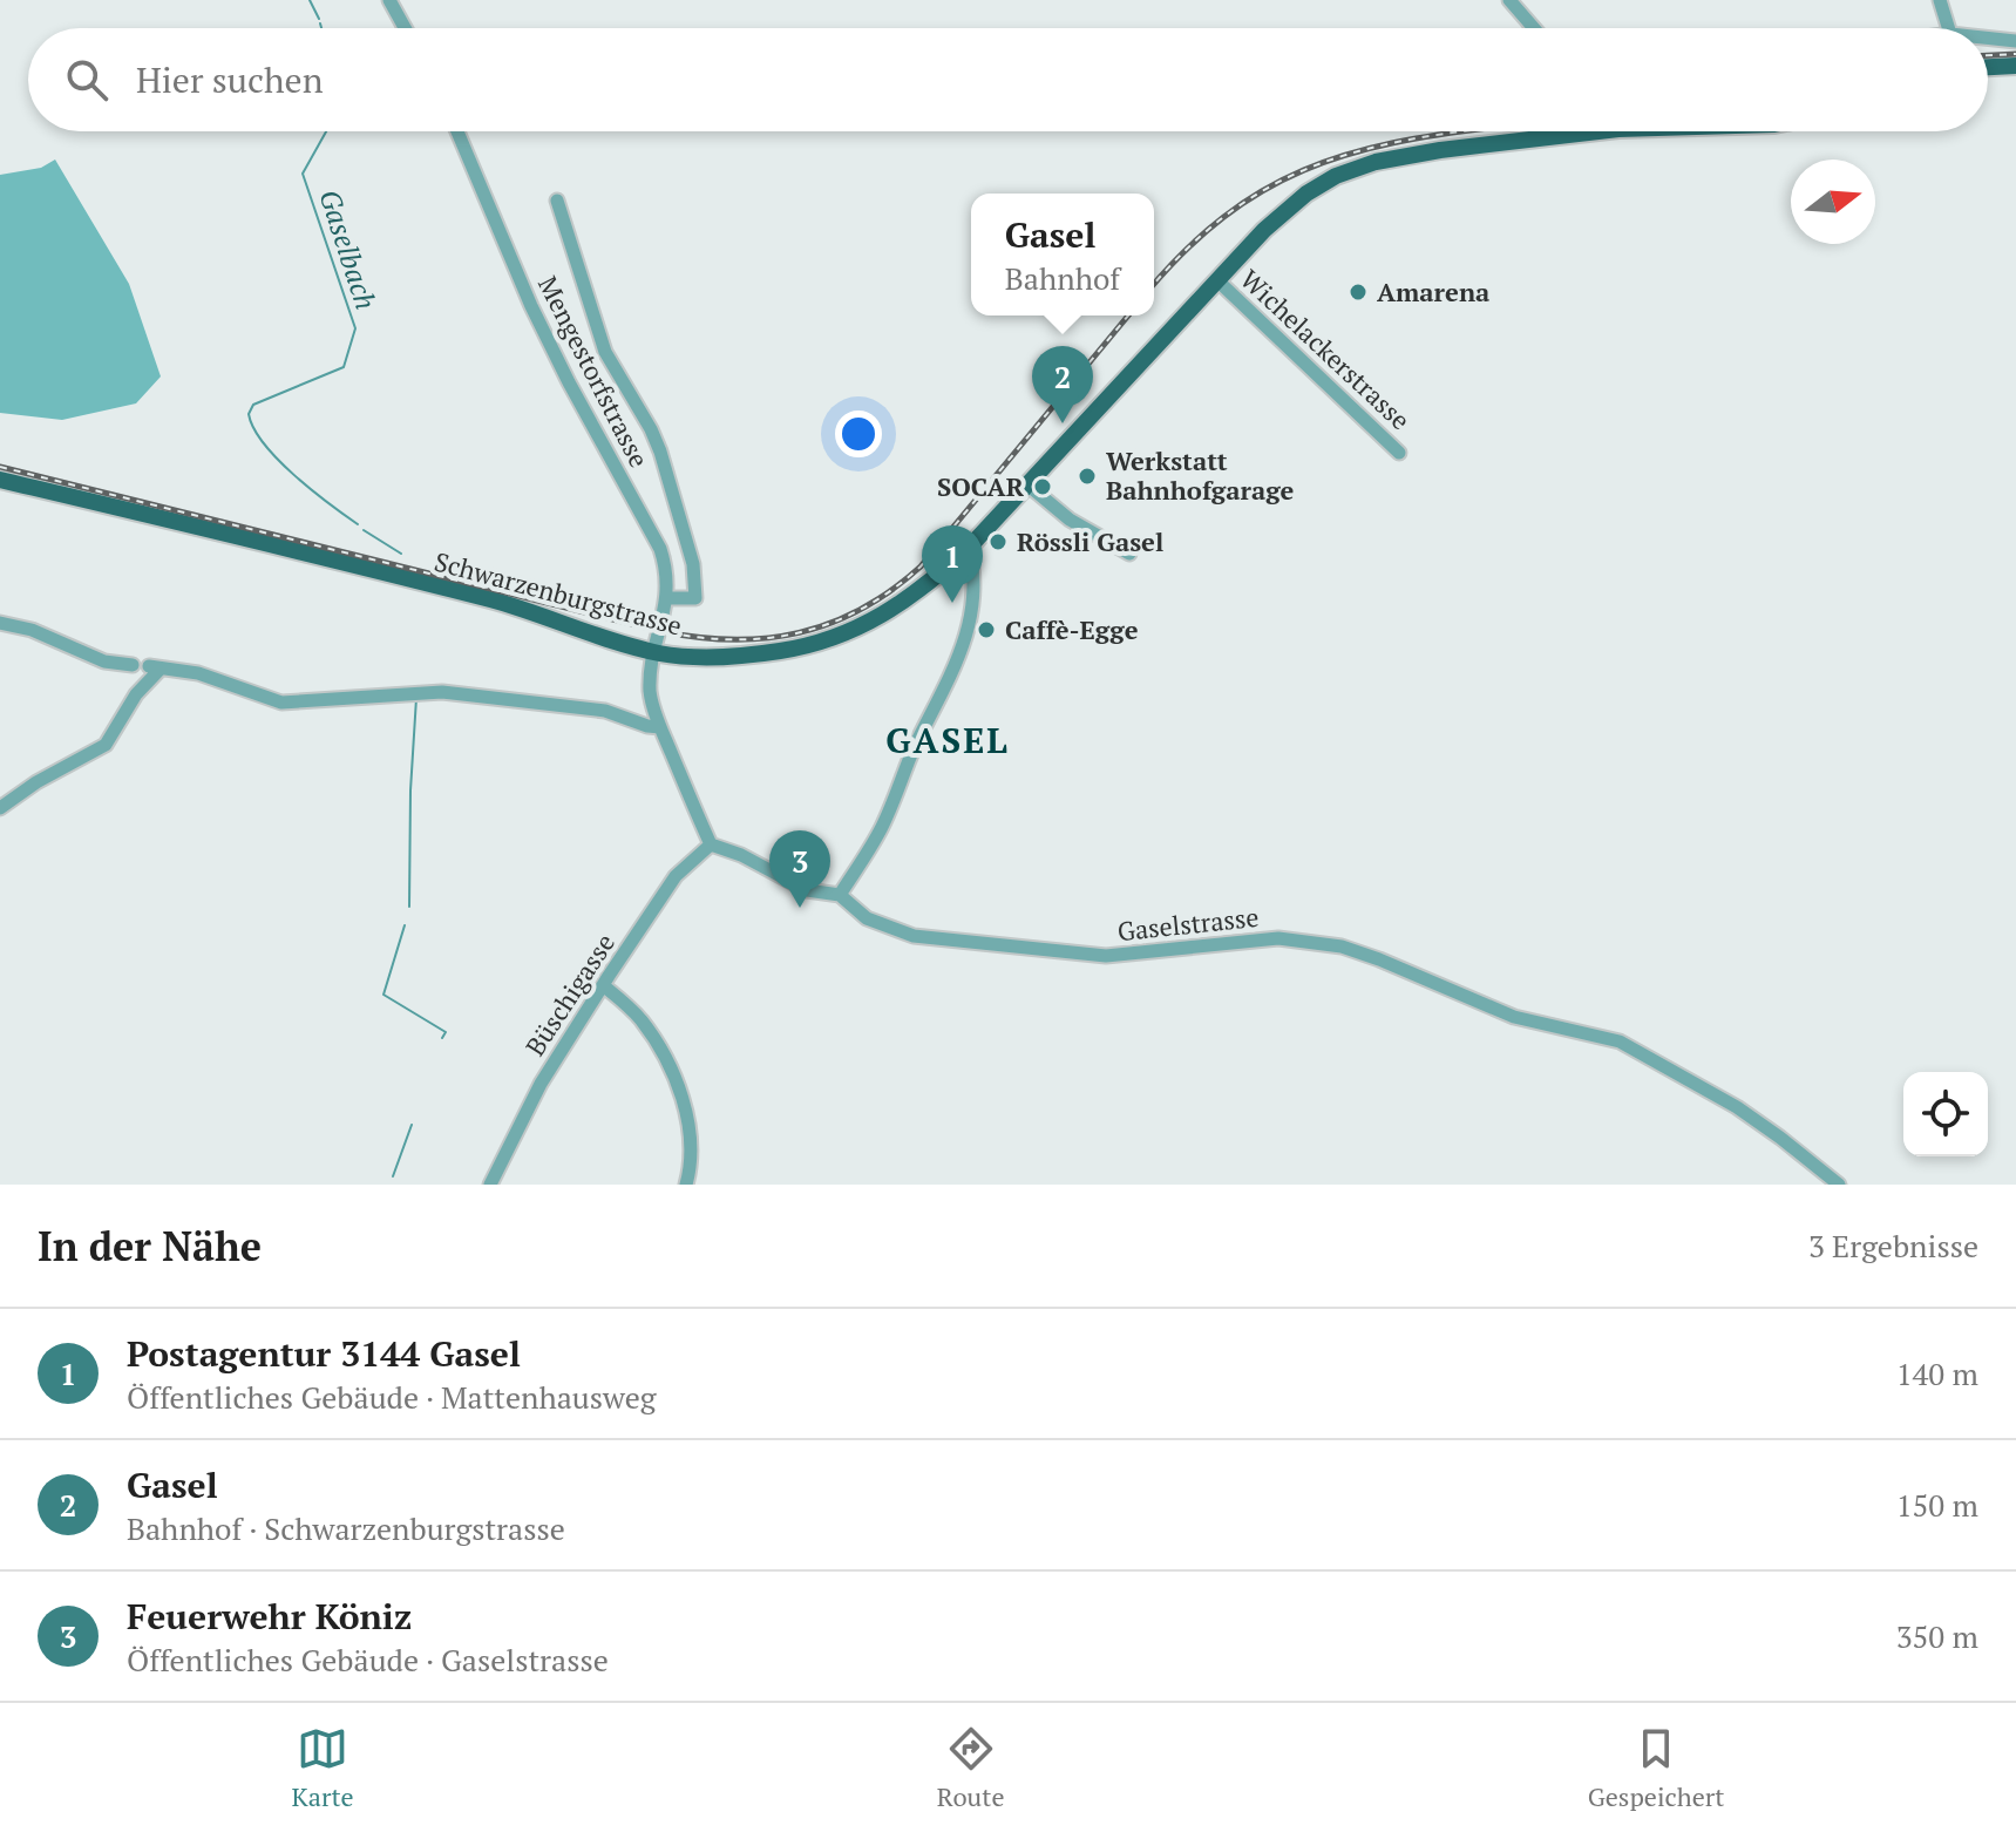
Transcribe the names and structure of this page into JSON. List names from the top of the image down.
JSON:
{
  "streets": {
    "main road": ["Schwarzenburgstrasse"],
    "street": [
      "Wichelackerstrasse",
      "Mengestorfstrasse",
      "Gaselstrasse",
      "Büschigasse"
    ]
  },
  "crossings": [
    ["Wichelackerstrasse", "Schwarzenburgstrasse"],
    ["Mengestorfstrasse", "Schwarzenburgstrasse"],
    ["Gaselstrasse", "Büschigasse"]
  ],
  "districts": ["GASEL"],
  "water": ["Gaselbach"],
  "places": [
    "Amarena",
    "Werkstatt Bahnhofgarage",
    "SOCAR",
    "Rössli Gasel",
    "Caffè-Egge"
  ],
  "north": "right",
  "page": {
    "search": "Hier suchen",
    "popup": ["Gasel", "Bahnhof"],
    "pins": ["2", "1", "3"],
    "heading": ["In der Nähe", "3 Ergebnisse"],
    "list": [
      {
        "mark": "1",
        "name": "Postagentur 3144 Gasel",
        "note": "Öffentliches Gebäude · Mattenhausweg",
        "value": "140 m"
      },
      {
        "mark": "2",
        "name": "Gasel",
        "note": "Bahnhof · Schwarzenburgstrasse",
        "value": "150 m"
      },
      {
        "mark": "3",
        "name": "Feuerwehr Köniz",
        "note": "Öffentliches Gebäude · Gaselstrasse",
        "value": "350 m"
      }
    ],
    "nav": ["Karte", "Route", "Gespeichert"]
  }
}
